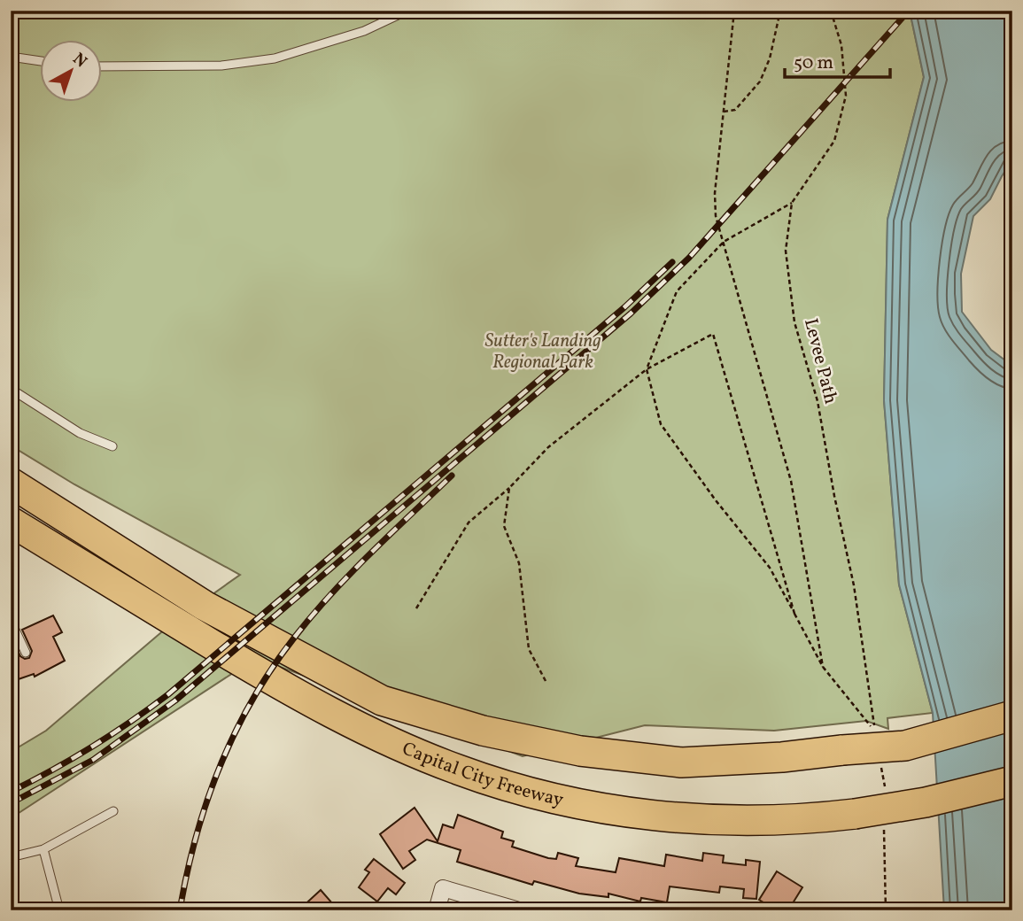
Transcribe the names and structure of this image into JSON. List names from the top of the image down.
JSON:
{
  "streets": {
    "highway": ["Capital City Freeway"],
    "path": ["Levee Path"]
  },
  "parks": ["Sutter's Landing Regional Park"],
  "scale_bar": "50 m",
  "north": "top right"
}
